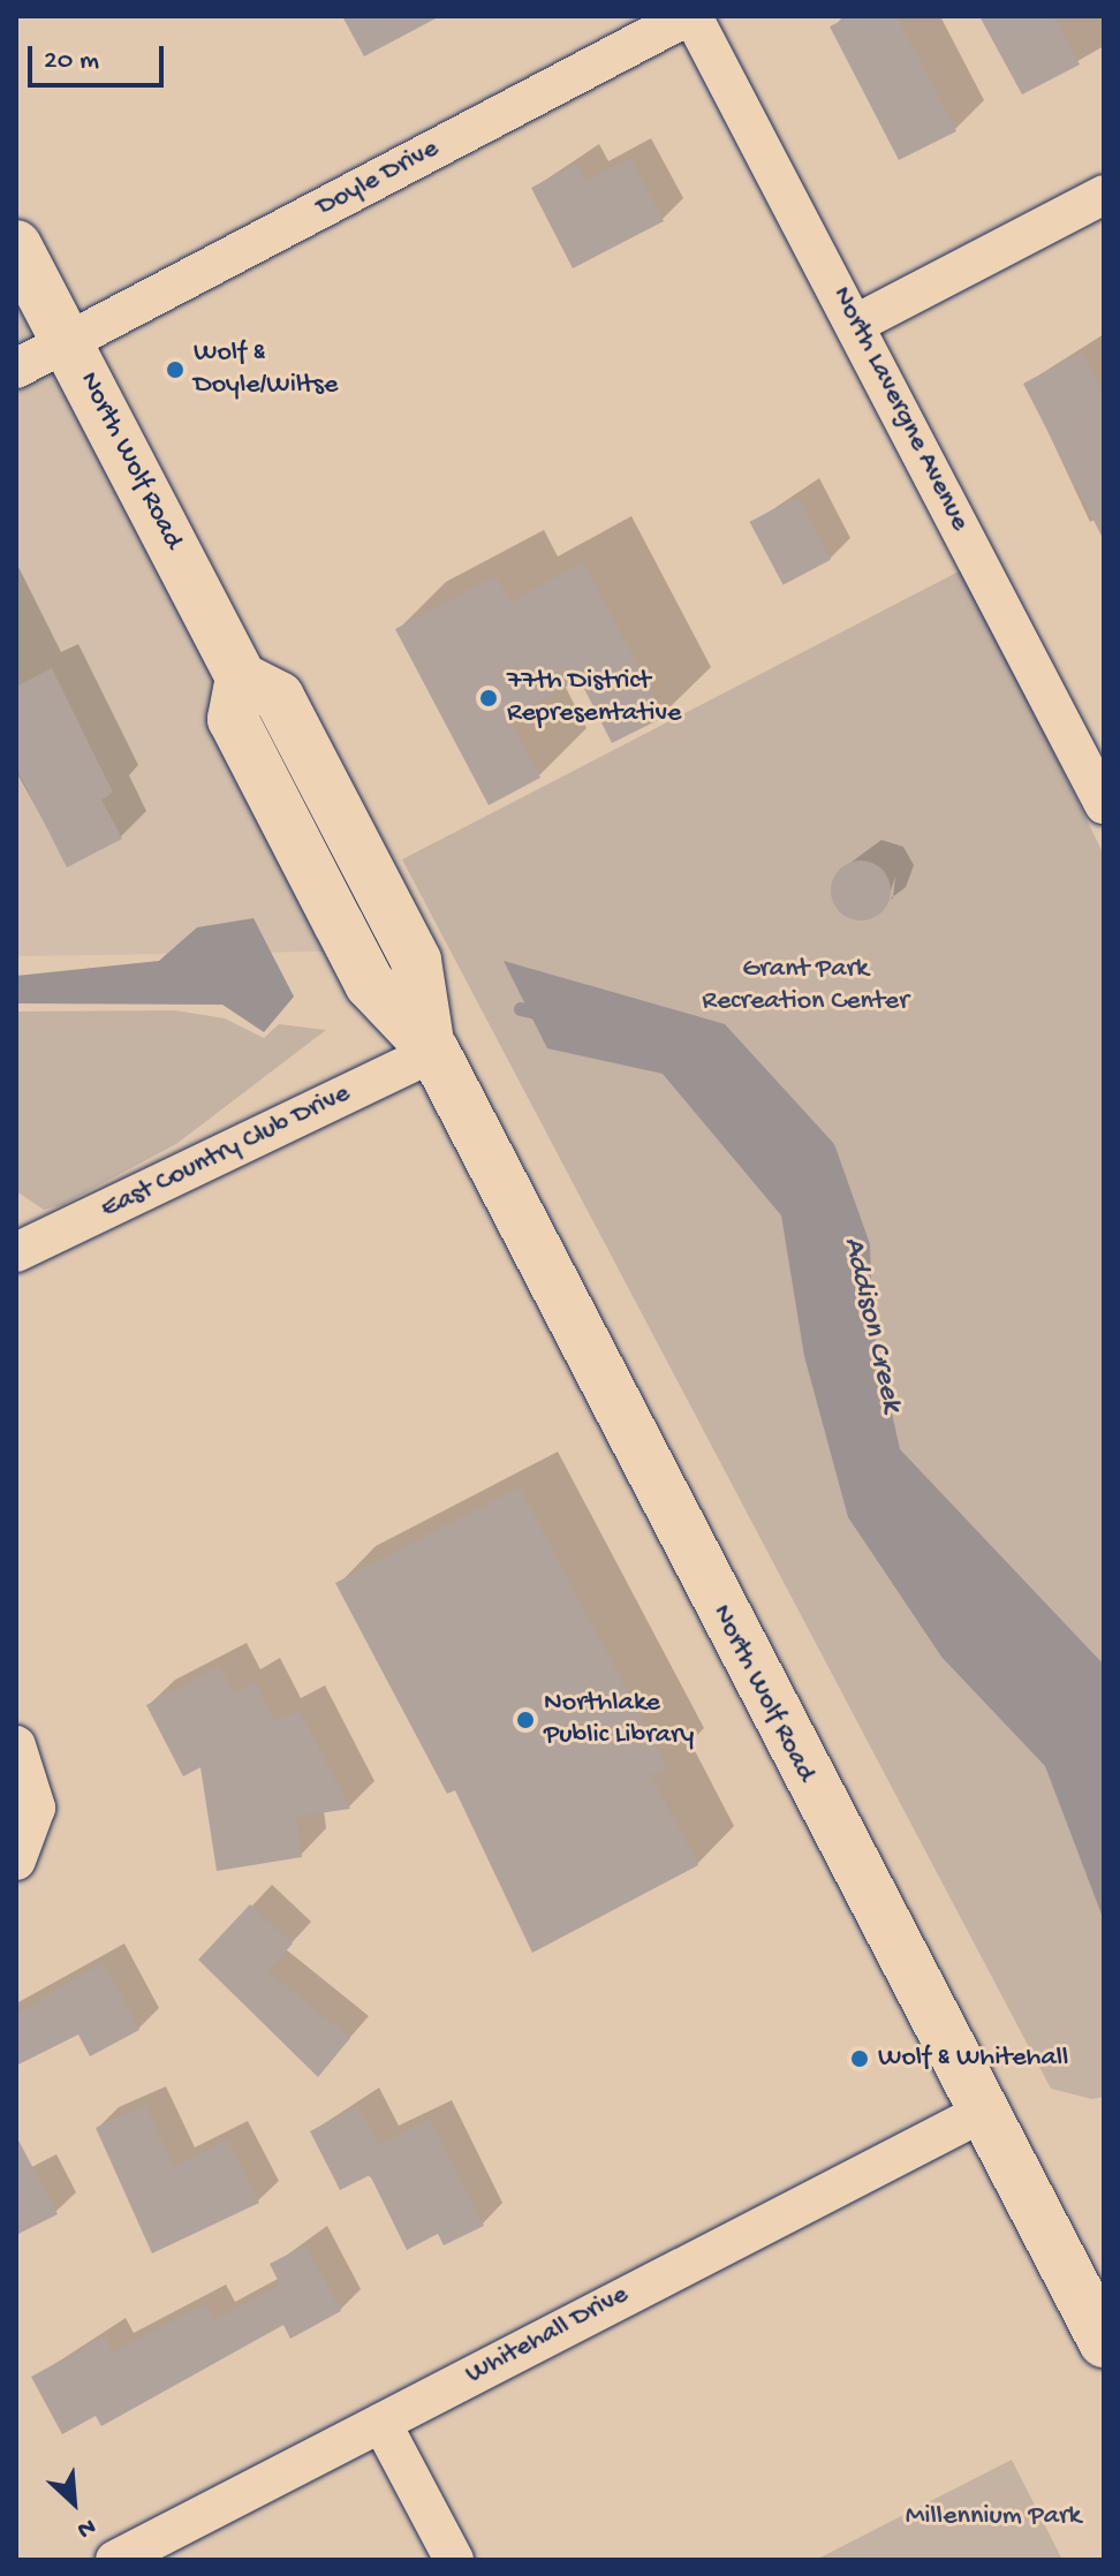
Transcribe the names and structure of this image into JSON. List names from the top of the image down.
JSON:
{
  "streets": {
    "main road": ["North Wolf Road"],
    "street": [
      "Doyle Drive",
      "North Lavergne Avenue",
      "East Country Club Drive",
      "Whitehall Drive"
    ]
  },
  "crossings": [
    ["Doyle Drive", "North Lavergne Avenue"],
    ["Doyle Drive", "North Wolf Road"],
    ["North Wolf Road", "East Country Club Drive"],
    ["North Wolf Road", "Whitehall Drive"]
  ],
  "water": ["Addison Creek"],
  "parks": ["Grant Park Recreation Center", "Millennium Park"],
  "places": [
    "Wolf & Doyle/Wiltse",
    "77th District Representative",
    "Northlake Public Library",
    "Wolf & Whitehall"
  ],
  "scale_bar": "20 m",
  "north": "bottom right"
}
